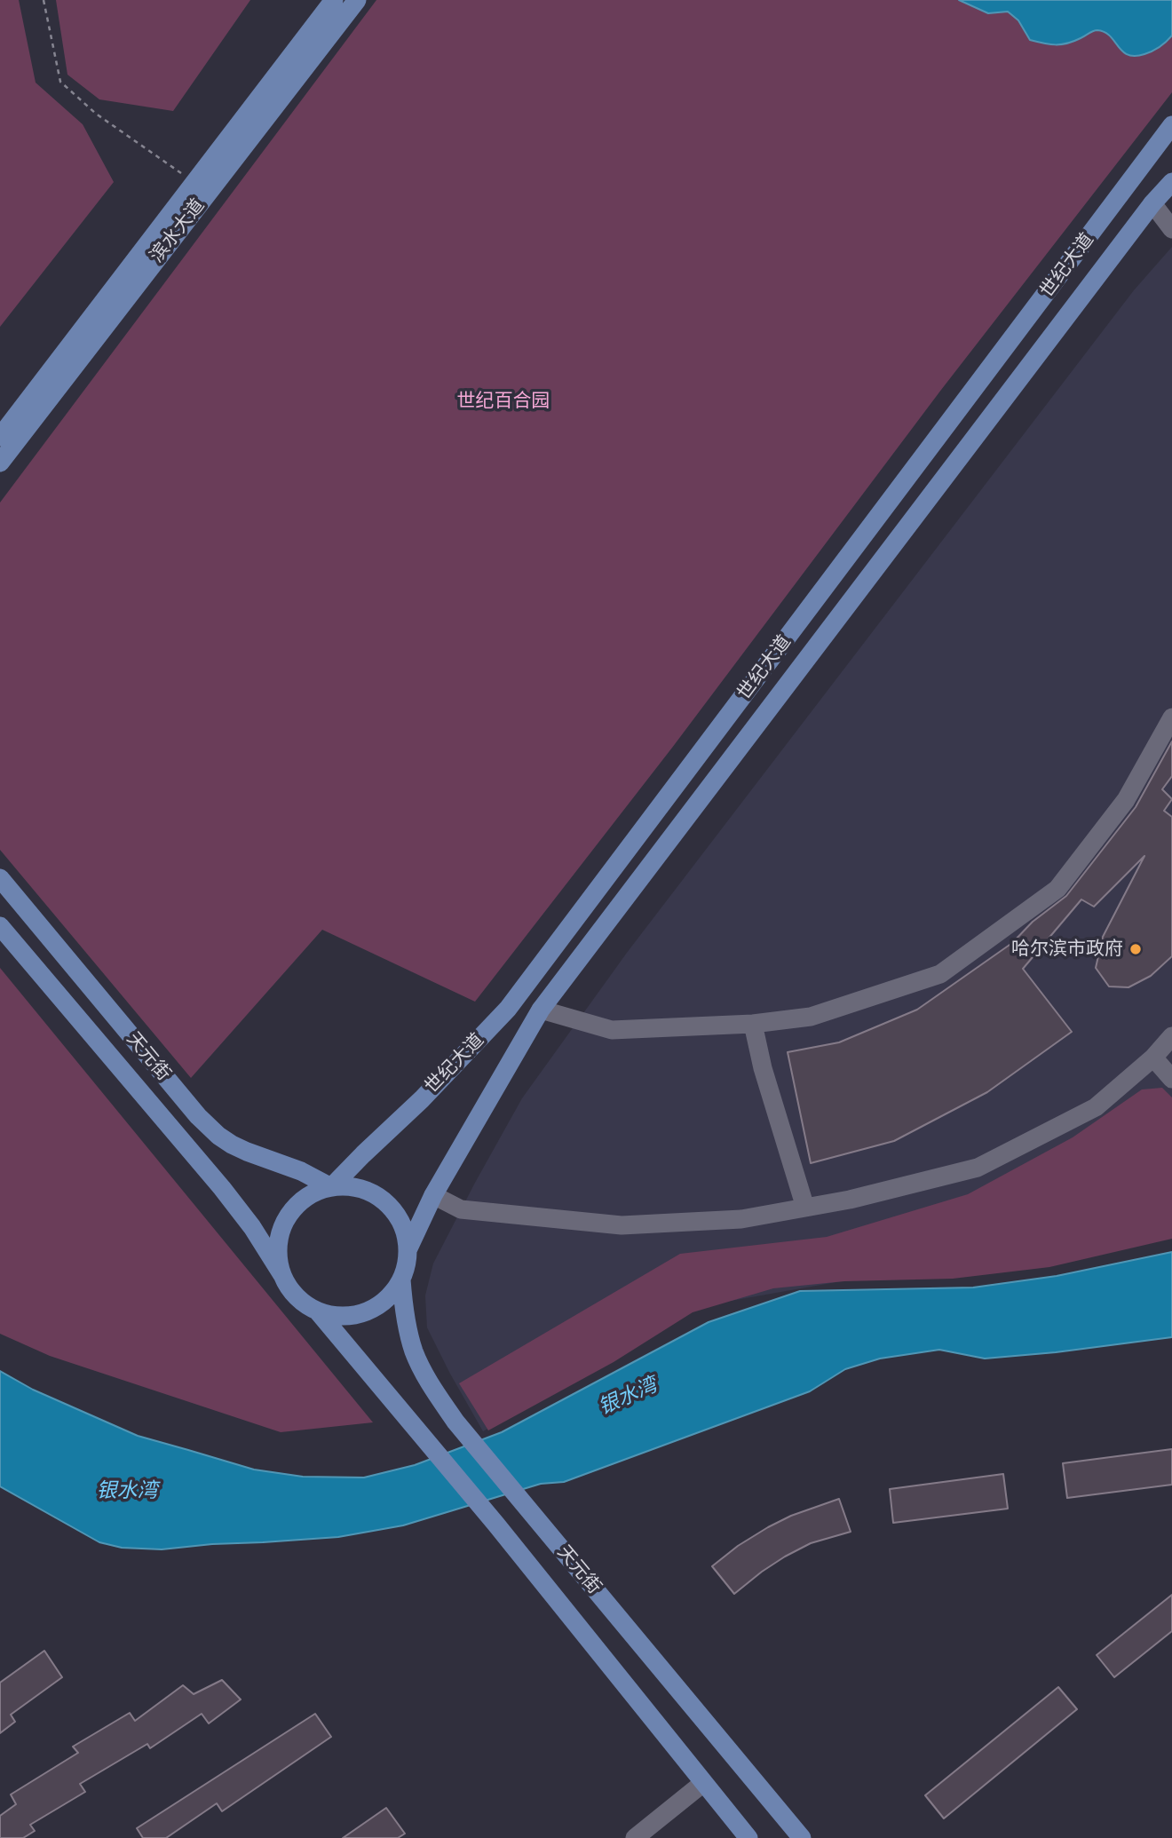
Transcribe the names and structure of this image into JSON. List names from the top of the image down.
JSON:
{
  "streets": {
    "main road": ["滨水大道", "世纪大道", "天元街"]
  },
  "crossings": [
    ["世纪大道", "天元街"]
  ],
  "water": ["银水湾"],
  "parks": ["世纪百合园"],
  "places": ["哈尔滨市政府"]
}
